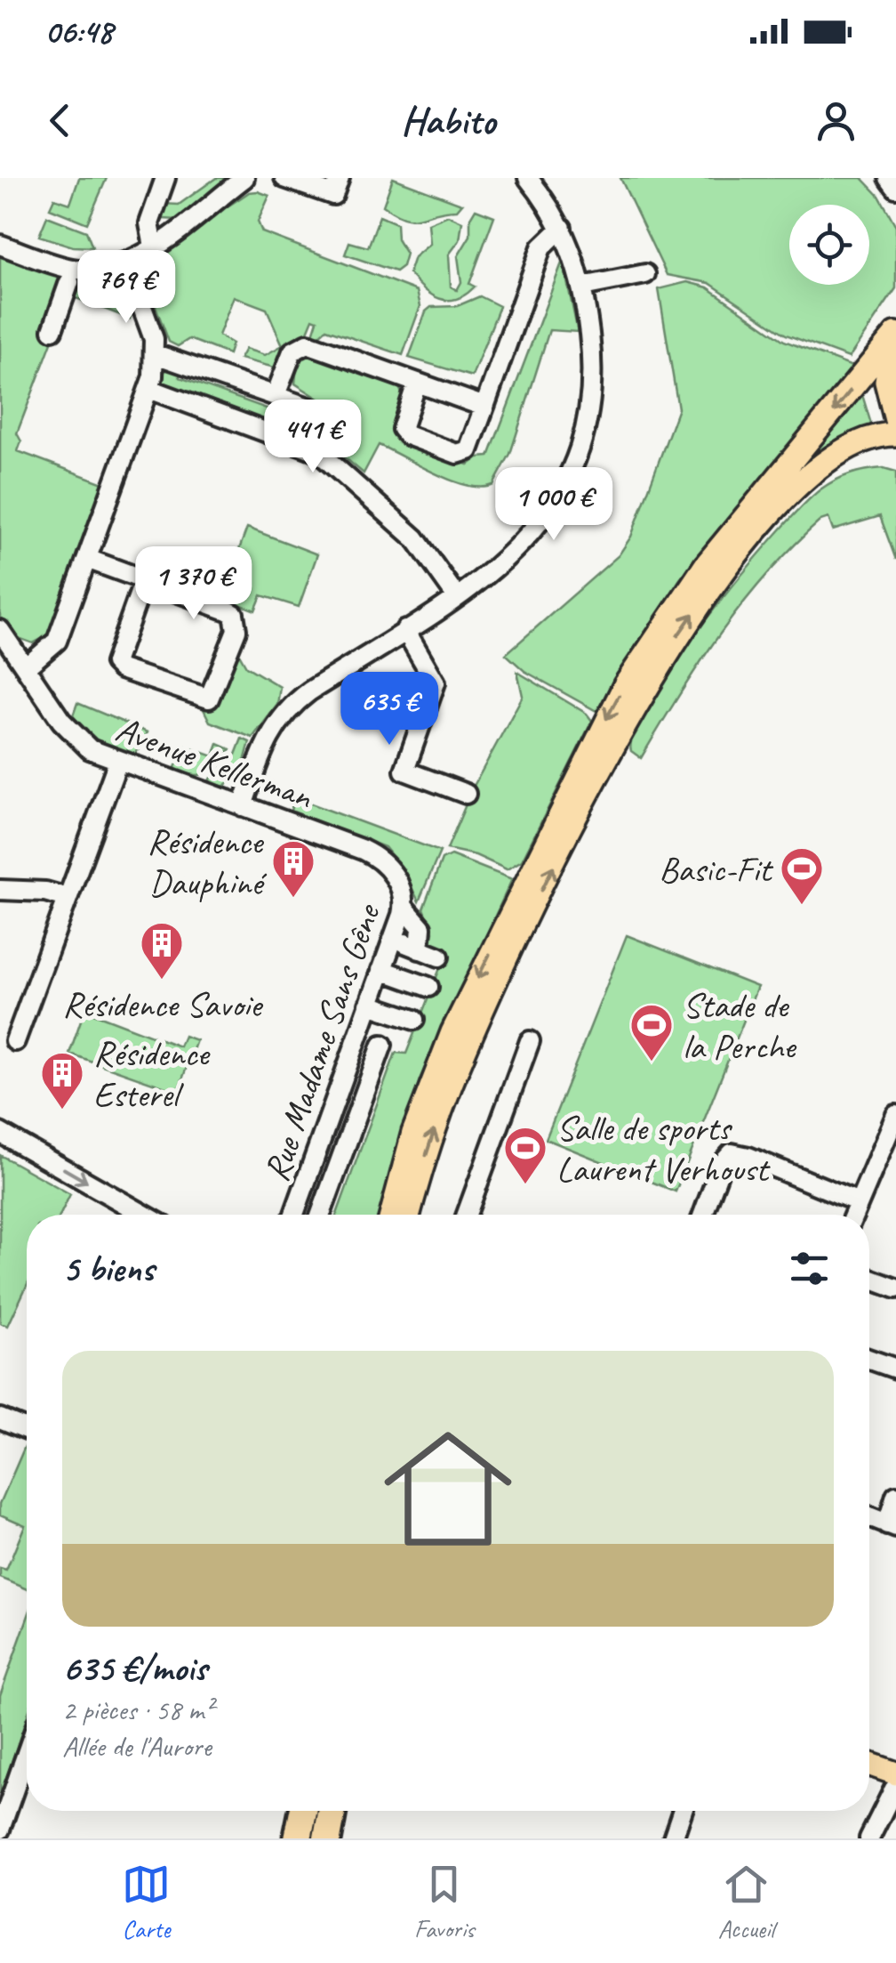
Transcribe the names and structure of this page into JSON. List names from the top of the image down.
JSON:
{
  "streets": {
    "street": ["Avenue Kellerman", "Rue Madame Sans Gêne"]
  },
  "crossings": [
    ["Avenue Kellerman", "Rue Madame Sans Gêne"]
  ],
  "places": {
    "building": ["Résidence Dauphiné", "Résidence Savoie", "Résidence Esterel"],
    "sports": ["Basic-Fit", "Stade de la Perche", "Salle de sports Laurent Verhoust"]
  },
  "page": {
    "status": "06:48",
    "header": "Habito",
    "price": [
      "769 €",
      "441 €",
      "1 000 €",
      "1 370 €",
      "635 €"
    ],
    "heading": "5 biens",
    "list": [
      {
        "name": "635 €/mois",
        "note": "2 pièces · 58 m² · Allée de l'Aurore"
      }
    ],
    "tabs": ["Carte", "Favoris", "Accueil"]
  }
}
